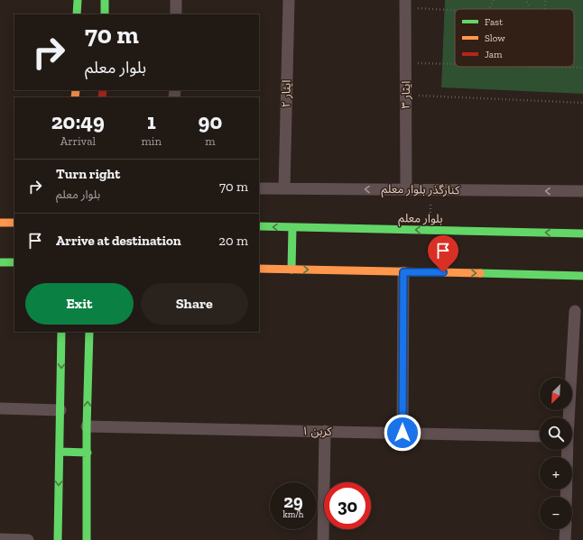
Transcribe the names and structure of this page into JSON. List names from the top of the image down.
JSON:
{
  "streets": {
    "main road": ["بلوار معلم"],
    "street": [
      "ایثار ۲",
      "ایثار ۳",
      "کنارگذر بلوار معلم",
      "کربن ۱"
    ]
  },
  "crossings": [
    ["ایثار ۲", "کنارگذر بلوار معلم"],
    ["ایثار ۳", "کنارگذر بلوار معلم"]
  ],
  "one_way": ["کنارگذر بلوار معلم"],
  "legend": ["Fast", "Slow", "Jam"],
  "north": "bottom left",
  "page": {
    "turn": ["70 m", "بلوار معلم"],
    "eta": [
      "20:49",
      "Arrival",
      "1",
      "min",
      "90",
      "m"
    ],
    "list": [
      {
        "name": "Turn right",
        "note": "بلوار معلم",
        "value": "70 m"
      },
      {
        "name": "Arrive at destination",
        "value": "20 m"
      }
    ],
    "buttons": ["Exit", "Share"],
    "map_buttons": ["+", "−"],
    "speed": "29 km/h",
    "limit": "30"
  }
}
